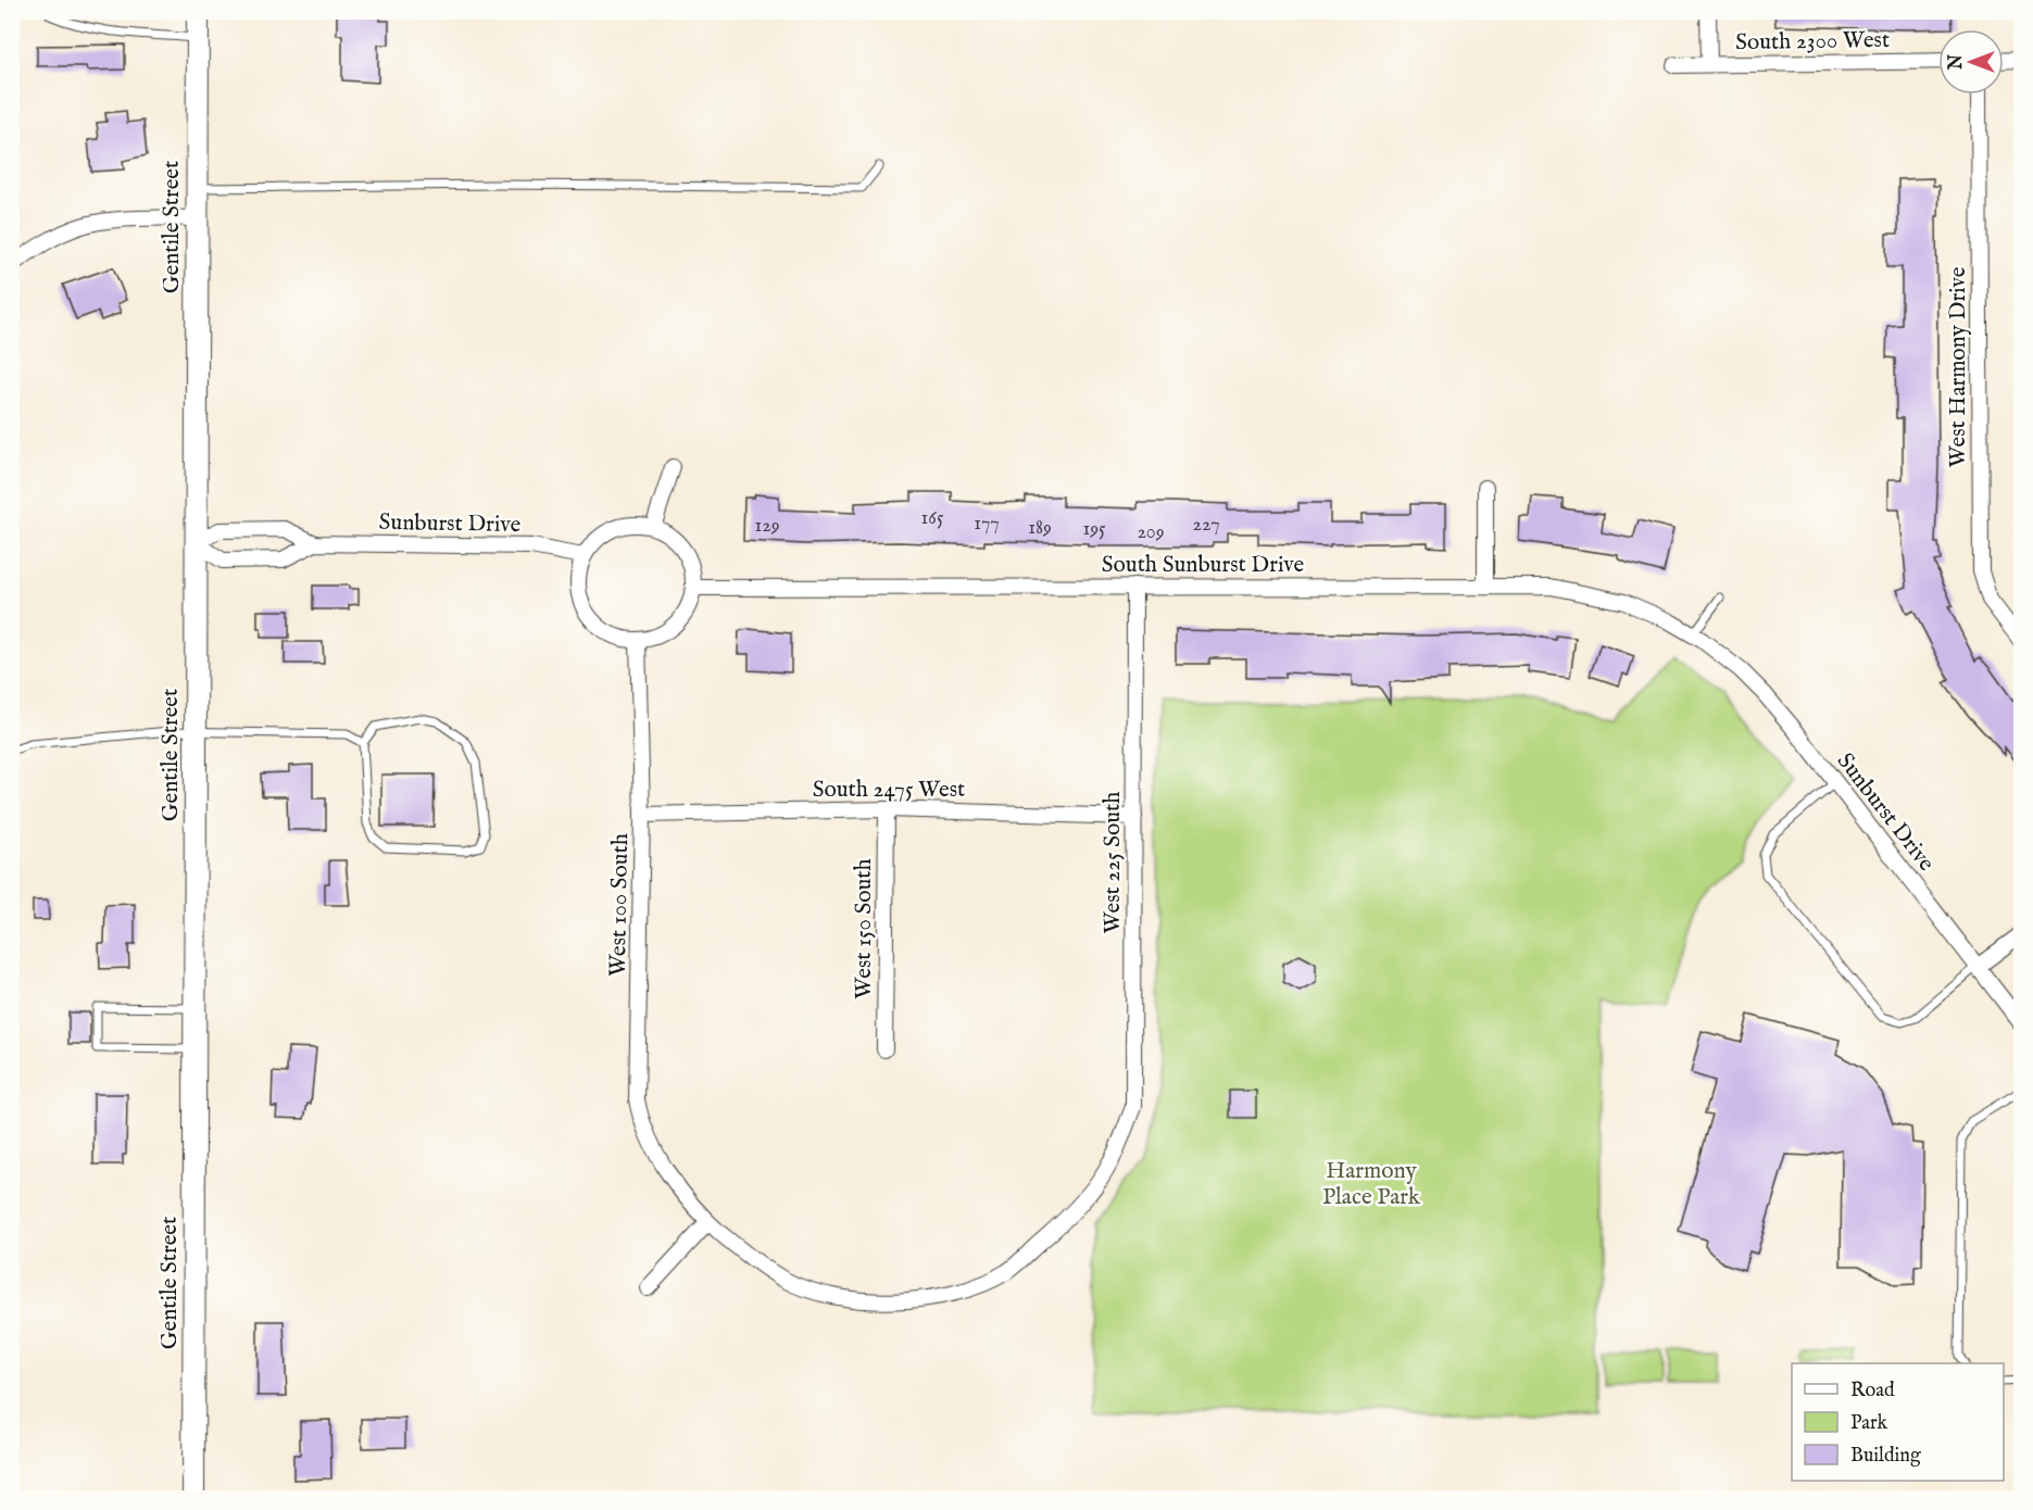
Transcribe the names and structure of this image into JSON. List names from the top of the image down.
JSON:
{
  "streets": {
    "main road": ["Gentile Street"],
    "street": [
      "South 2300 West",
      "West Harmony Drive",
      "Sunburst Drive",
      "South Sunburst Drive",
      "South 2475 West",
      "West 225 South",
      "West 100 South",
      "West 150 South"
    ]
  },
  "crossings": [
    ["Gentile Street", "Sunburst Drive"],
    ["Sunburst Drive", "South Sunburst Drive"],
    ["Sunburst Drive", "West 100 South"],
    ["South Sunburst Drive", "West 225 South"],
    ["South Sunburst Drive", "West 100 South"],
    ["South 2475 West", "West 225 South"],
    ["South 2475 West", "West 100 South"],
    ["South 2475 West", "West 150 South"],
    ["West 225 South", "West 100 South"]
  ],
  "parks": ["Harmony Place Park"],
  "house_numbers": [
    "165",
    "177",
    "227",
    "129",
    "189",
    "195",
    "209"
  ],
  "legend": ["Road", "Park", "Building"],
  "north": "left"
}
